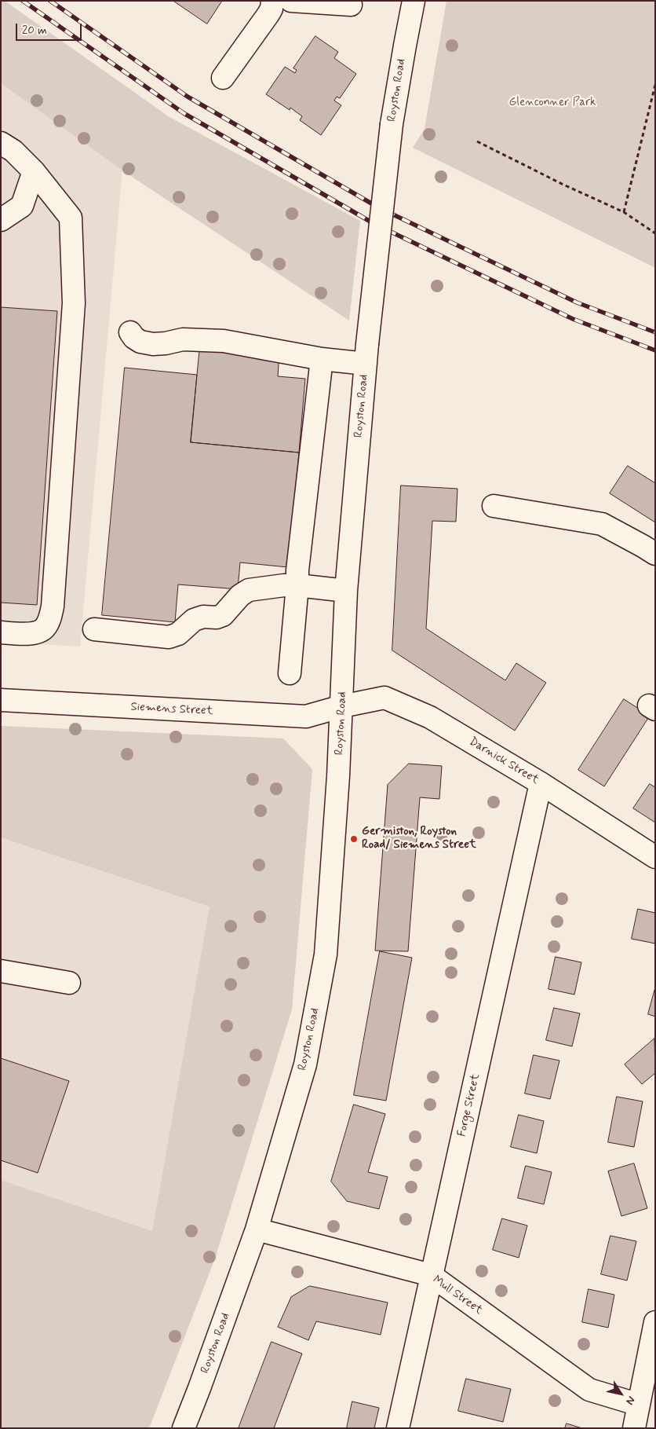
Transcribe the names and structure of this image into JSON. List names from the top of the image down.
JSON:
{
  "streets": {
    "street": [
      "Royston Road",
      "Siemens Street",
      "Darnick Street",
      "Forge Street",
      "Mull Street"
    ]
  },
  "crossings": [
    ["Royston Road", "Siemens Street"],
    ["Royston Road", "Darnick Street"],
    ["Royston Road", "Mull Street"],
    ["Siemens Street", "Darnick Street"],
    ["Darnick Street", "Forge Street"],
    ["Forge Street", "Mull Street"]
  ],
  "parks": ["Glenconner Park"],
  "places": ["Germiston, Royston Road/ Siemens Street"],
  "scale_bar": "20 m",
  "north": "bottom right"
}
